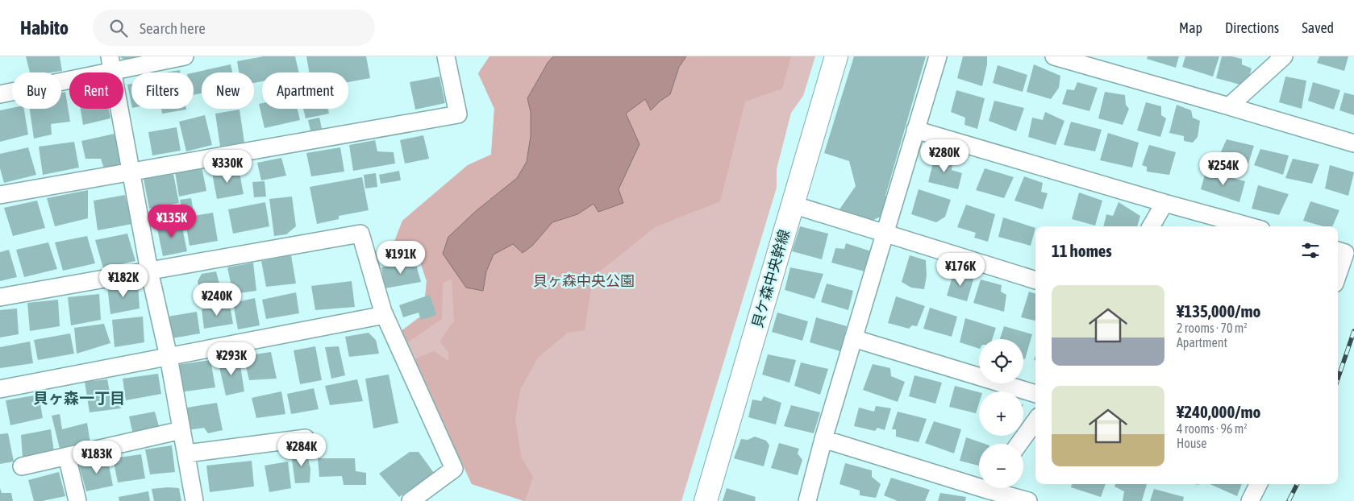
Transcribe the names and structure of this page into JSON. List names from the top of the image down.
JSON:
{
  "streets": {
    "street": ["貝ケ森中央幹線"]
  },
  "districts": ["貝ヶ森一丁目"],
  "parks": ["貝ヶ森中央公園"],
  "page": {
    "header": "Habito",
    "search": "Search here",
    "nav": ["Map", "Directions", "Saved"],
    "chip": [
      "Buy",
      "Rent",
      "Filters",
      "New",
      "Apartment"
    ],
    "price": [
      "¥280K",
      "¥330K",
      "¥254K",
      "¥135K",
      "¥191K",
      "¥176K",
      "¥182K",
      "¥240K",
      "¥293K",
      "¥284K",
      "¥183K"
    ],
    "heading": "11 homes",
    "list": [
      {
        "name": "¥135,000/mo",
        "note": "2 rooms · 70 m² · Apartment"
      },
      {
        "name": "¥240,000/mo",
        "note": "4 rooms · 96 m² · House"
      }
    ],
    "map_buttons": ["+", "−"]
  }
}
